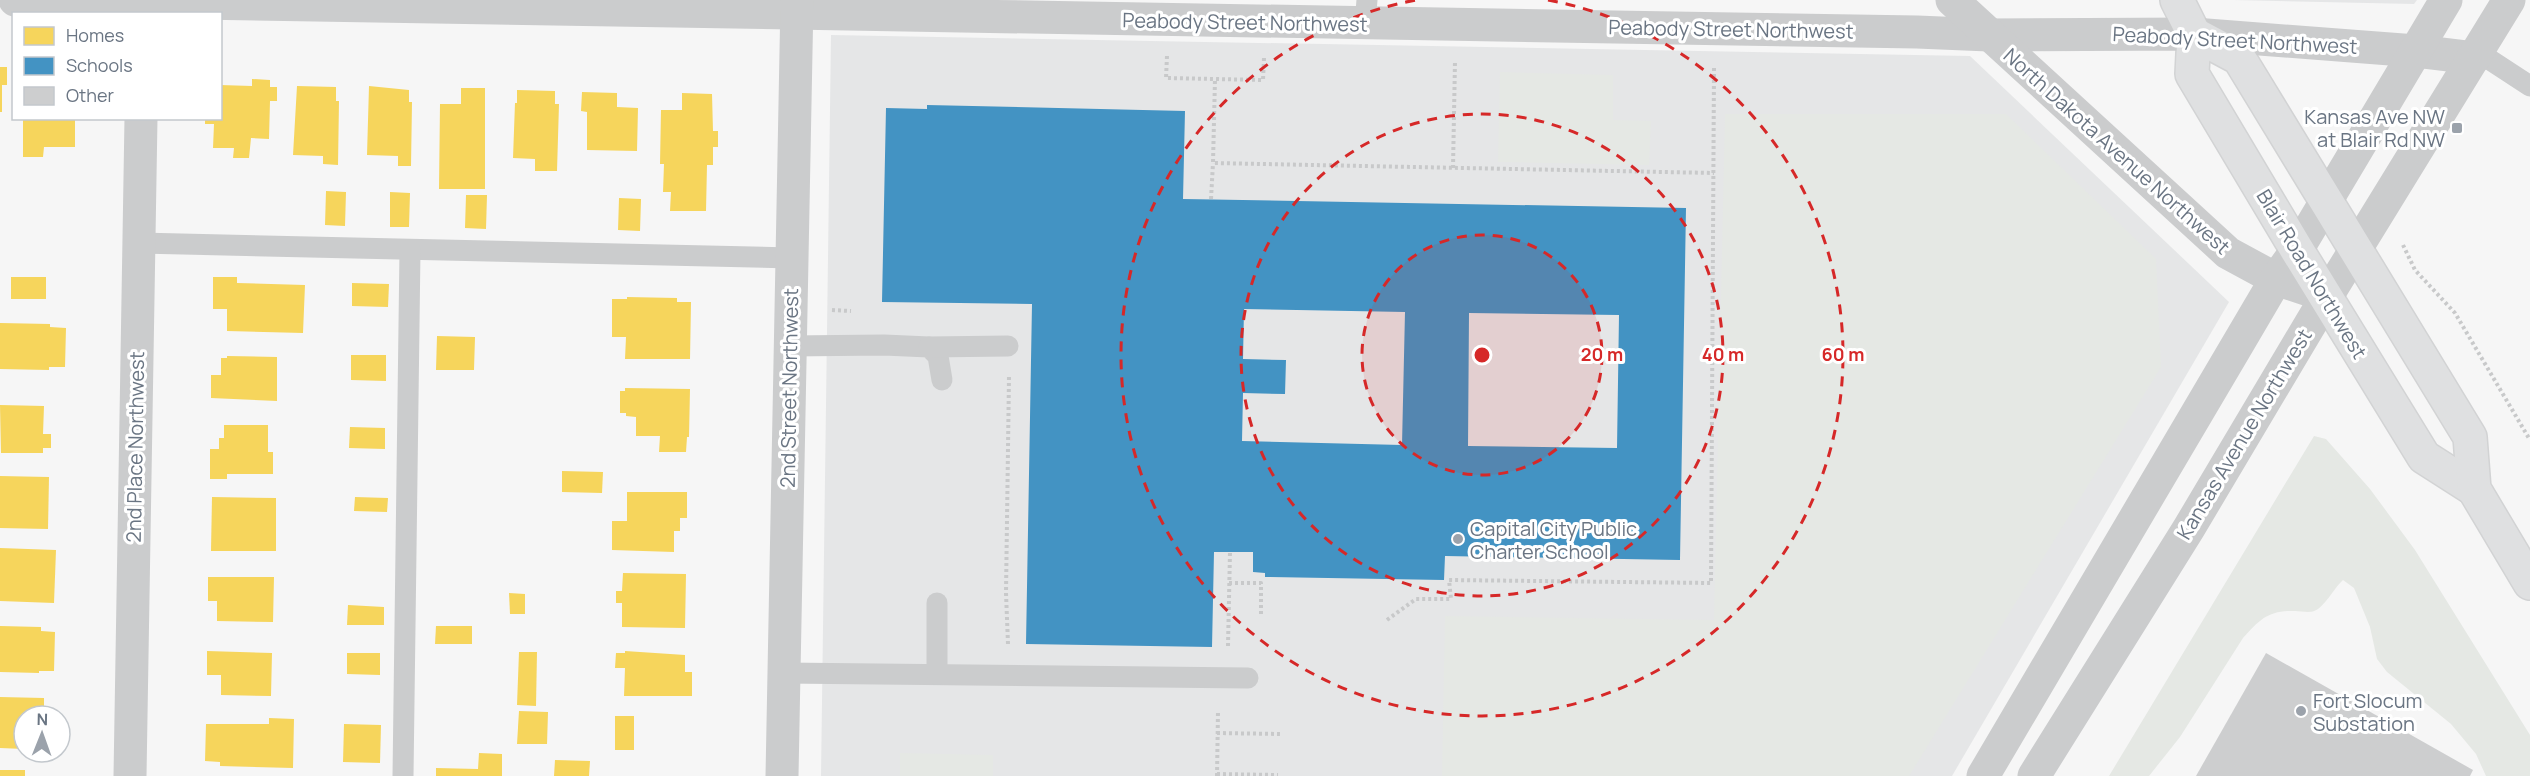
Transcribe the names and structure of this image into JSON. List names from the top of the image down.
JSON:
{
  "streets": {
    "main road": ["Blair Road Northwest"],
    "street": [
      "Peabody Street Northwest",
      "North Dakota Avenue Northwest",
      "2nd Street Northwest",
      "Kansas Avenue Northwest",
      "2nd Place Northwest"
    ]
  },
  "crossings": [
    ["Peabody Street Northwest", "North Dakota Avenue Northwest"],
    ["Peabody Street Northwest", "Blair Road Northwest"],
    ["Peabody Street Northwest", "2nd Street Northwest"],
    ["Peabody Street Northwest", "Kansas Avenue Northwest"],
    ["North Dakota Avenue Northwest", "Blair Road Northwest"],
    ["North Dakota Avenue Northwest", "Kansas Avenue Northwest"],
    ["Blair Road Northwest", "Kansas Avenue Northwest"]
  ],
  "places": {
    "transit": ["Kansas Ave NW at Blair Rd NW"],
    "other": ["Capital City Public Charter School", "Fort Slocum Substation"]
  },
  "legend": ["Homes", "Schools", "Other"],
  "north": "top",
  "rings": ["20 m", "40 m", "60 m"]
}
